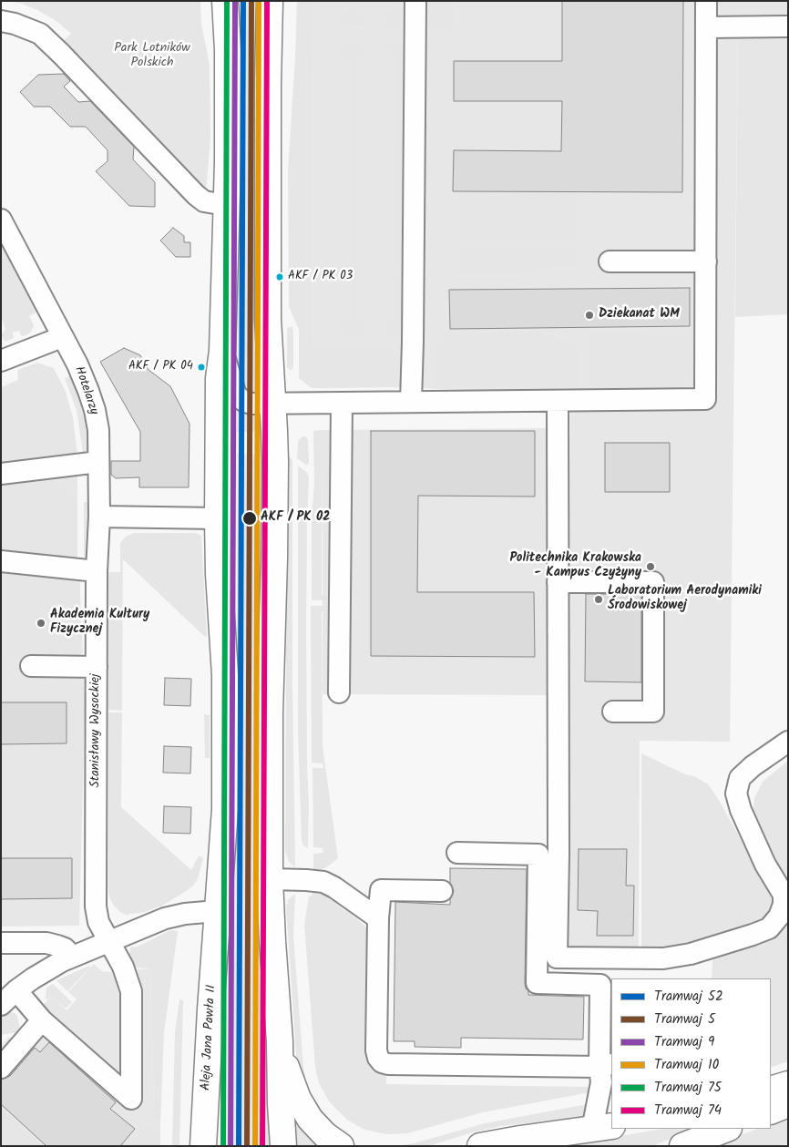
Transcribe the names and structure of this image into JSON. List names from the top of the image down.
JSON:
{
  "streets": {
    "main road": ["Aleja Jana Pawła II"],
    "street": ["Hotelarzy", "Stanisławy Wysockiej"]
  },
  "crossings": [
    ["Hotelarzy", "Stanisławy Wysockiej"]
  ],
  "parks": ["Park Lotników Polskich"],
  "places": [
    "AKF / PK 03",
    "Dziekanat WM",
    "AKF / PK 04",
    "AKF / PK 02",
    "Politechnika Krakowska - Kampus Czyżyny",
    "Laboratorium Aerodynamiki Środowiskowej",
    "Akademia Kultury Fizycznej"
  ],
  "lines": [
    "tram line 52",
    "tram line 5",
    "tram line 9",
    "tram line 10",
    "tram line 75",
    "tram line 74"
  ],
  "legend": [
    "Tramwaj 52",
    "Tramwaj 5",
    "Tramwaj 9",
    "Tramwaj 10",
    "Tramwaj 75",
    "Tramwaj 74"
  ]
}
